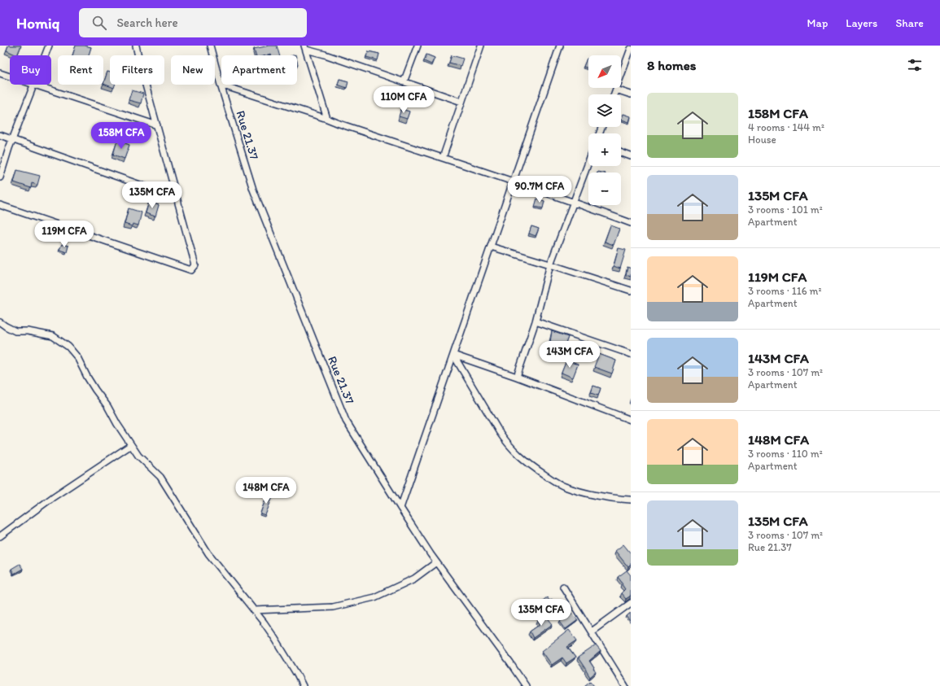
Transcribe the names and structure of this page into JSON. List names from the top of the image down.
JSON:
{
  "streets": {
    "street": ["Rue 21.37"]
  },
  "north": "bottom left",
  "page": {
    "header": "Homiq",
    "search": "Search here",
    "nav": ["Map", "Layers", "Share"],
    "heading": "8 homes",
    "map_buttons": ["+", "−"],
    "chip": [
      "Buy",
      "Rent",
      "Filters",
      "New",
      "Apartment"
    ],
    "list": [
      {
        "name": "158M CFA",
        "note": "4 rooms · 144 m² · House"
      },
      {
        "name": "135M CFA",
        "note": "3 rooms · 101 m² · Apartment"
      },
      {
        "name": "119M CFA",
        "note": "3 rooms · 116 m² · Apartment"
      },
      {
        "name": "143M CFA",
        "note": "3 rooms · 107 m² · Apartment"
      },
      {
        "name": "148M CFA",
        "note": "3 rooms · 110 m² · Apartment"
      },
      {
        "name": "135M CFA",
        "note": "3 rooms · 107 m² · Rue 21.37"
      }
    ],
    "price": [
      "110M CFA",
      "158M CFA",
      "90.7M CFA",
      "135M CFA",
      "119M CFA",
      "143M CFA",
      "148M CFA",
      "135M CFA"
    ]
  }
}
